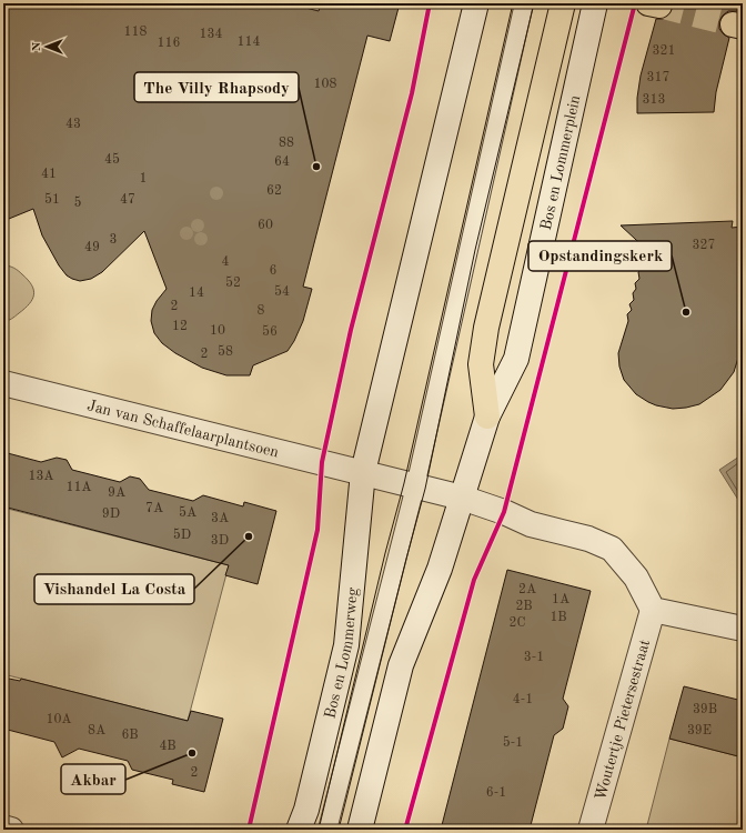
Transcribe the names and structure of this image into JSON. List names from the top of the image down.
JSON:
{
  "streets": {
    "main road": [
      "Bos en Lommerplein",
      "Jan van Schaffelaarplantsoen",
      "Bos en Lommerweg",
      "Woutertje Pietersestraat"
    ]
  },
  "crossings": [
    ["Bos en Lommerplein", "Jan van Schaffelaarplantsoen"],
    ["Jan van Schaffelaarplantsoen", "Bos en Lommerweg"],
    ["Jan van Schaffelaarplantsoen", "Woutertje Pietersestraat"]
  ],
  "places": [
    "The Villy Rhapsody",
    "Opstandingskerk",
    "Vishandel La Costa",
    "Akbar"
  ],
  "house_numbers": [
    "118",
    "134",
    "114",
    "116",
    "321",
    "317",
    "108",
    "313",
    "43",
    "88",
    "45",
    "64",
    "41",
    "1",
    "62",
    "51",
    "47",
    "5",
    "60",
    "3",
    "327",
    "49",
    "4",
    "6",
    "52",
    "54",
    "14",
    "2",
    "8",
    "12",
    "10",
    "56",
    "58",
    "2",
    "13A",
    "11A",
    "9A",
    "7A",
    "5A",
    "9D",
    "3A",
    "5D",
    "3D",
    "2A",
    "1A",
    "2B",
    "1B",
    "2C",
    "3-1",
    "4-1",
    "39B",
    "10A",
    "8A",
    "39E",
    "6B",
    "5-1",
    "4B",
    "2",
    "6-1"
  ],
  "north": "left"
}
